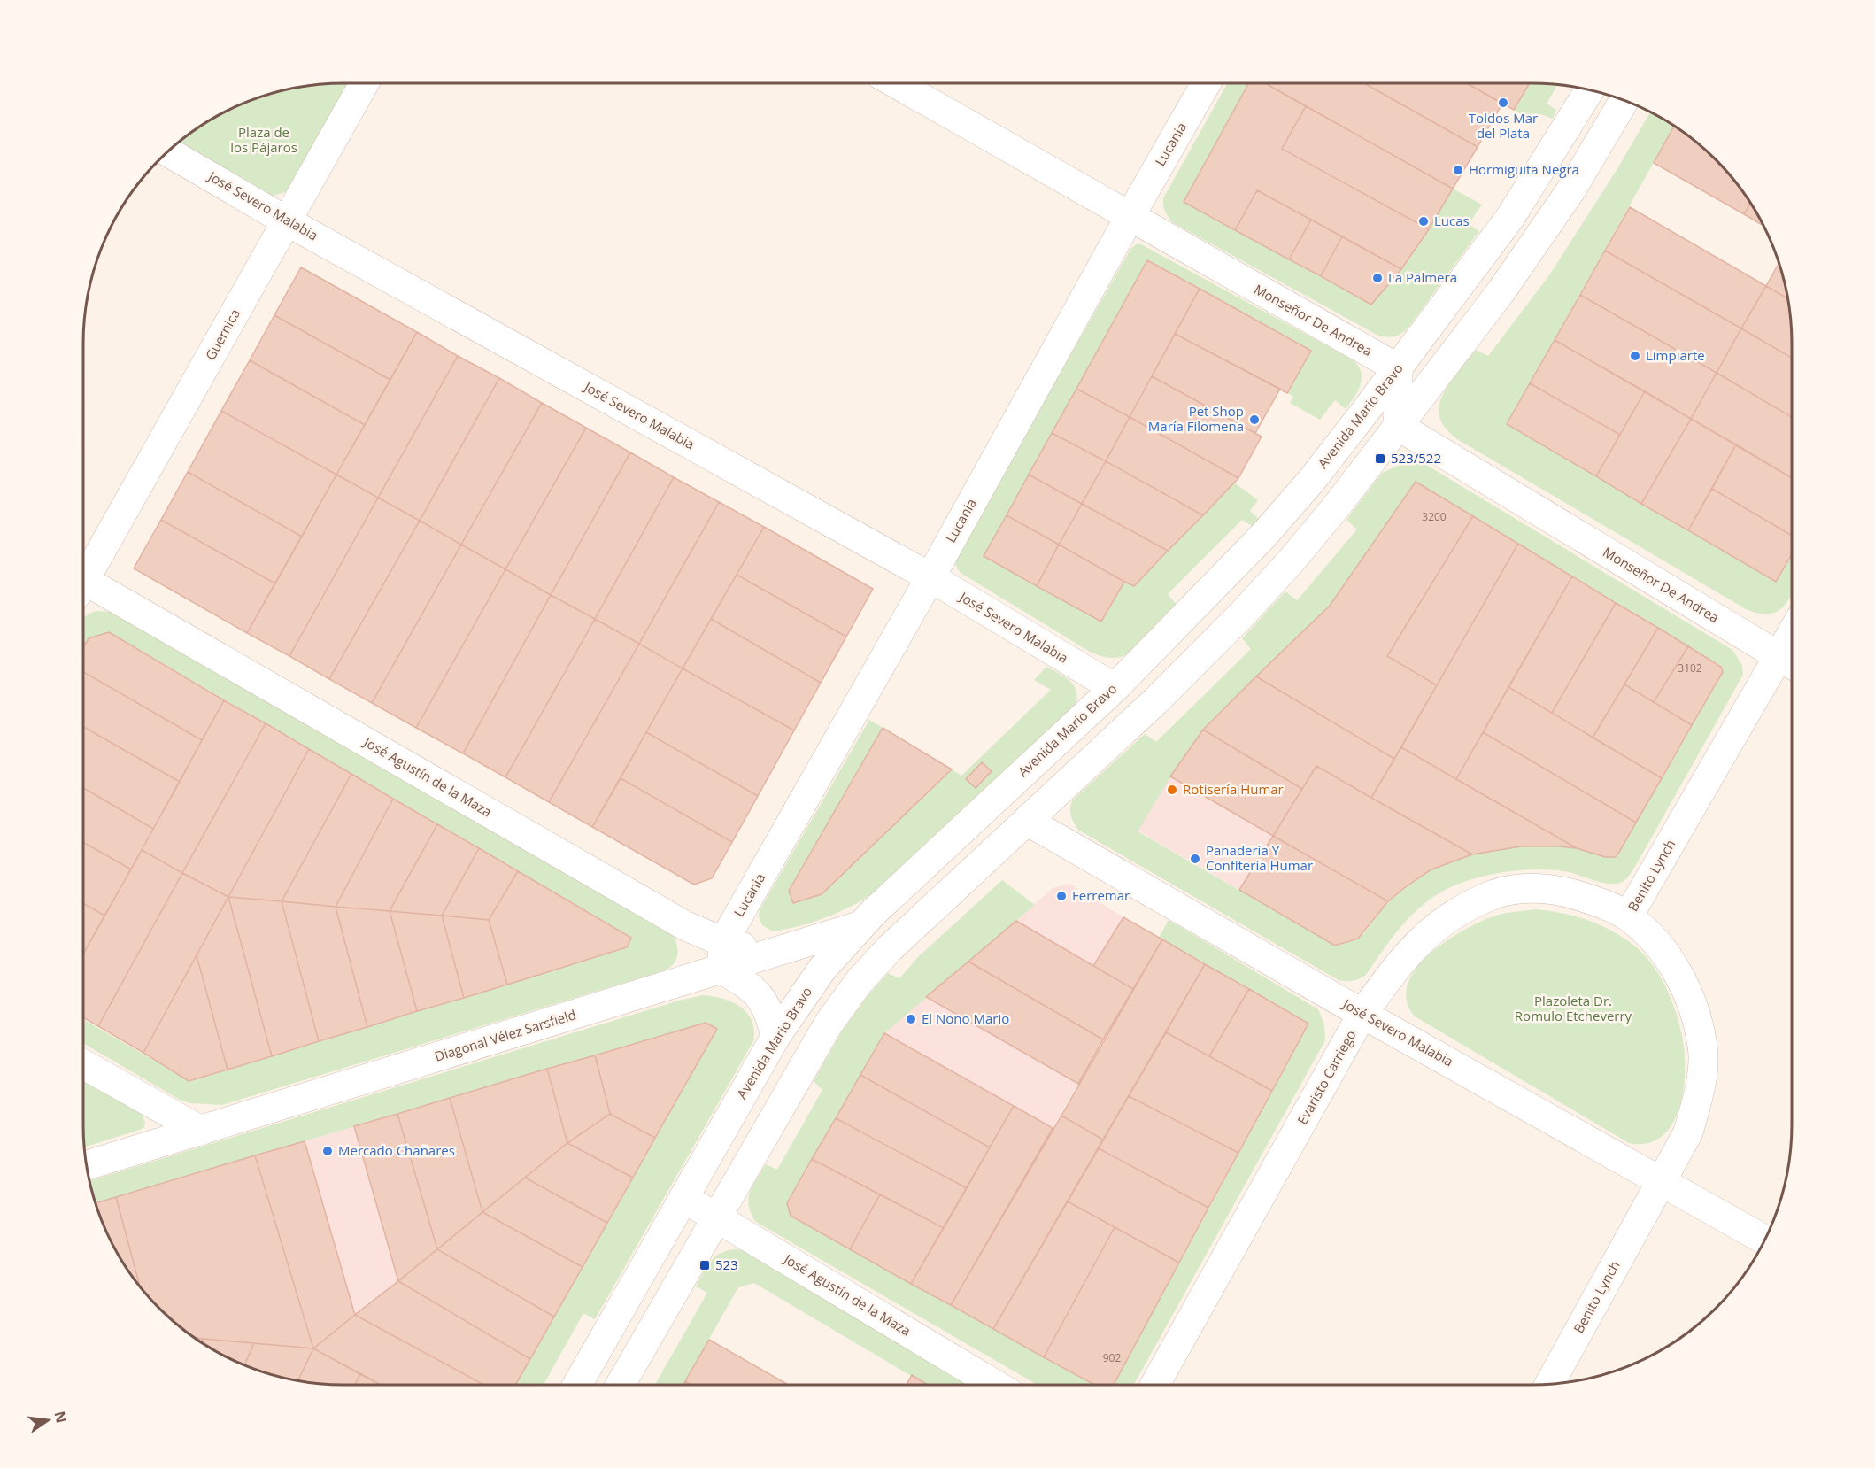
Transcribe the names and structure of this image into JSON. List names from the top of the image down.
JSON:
{
  "streets": {
    "street": [
      "Lucania",
      "José Severo Malabia",
      "Monseñor De Andrea",
      "Guernica",
      "Avenida Mario Bravo",
      "José Agustín de la Maza",
      "Benito Lynch",
      "Diagonal Vélez Sarsfield",
      "Evaristo Carriego"
    ]
  },
  "crossings": [
    ["Lucania", "José Severo Malabia"],
    ["Lucania", "Monseñor De Andrea"],
    ["Lucania", "José Agustín de la Maza"],
    ["Lucania", "Diagonal Vélez Sarsfield"],
    ["José Severo Malabia", "Guernica"],
    ["José Severo Malabia", "Avenida Mario Bravo"],
    ["José Severo Malabia", "Benito Lynch"],
    ["José Severo Malabia", "Evaristo Carriego"],
    ["Monseñor De Andrea", "Avenida Mario Bravo"],
    ["Monseñor De Andrea", "Benito Lynch"],
    ["Avenida Mario Bravo", "José Agustín de la Maza"],
    ["Avenida Mario Bravo", "Diagonal Vélez Sarsfield"],
    ["José Agustín de la Maza", "Diagonal Vélez Sarsfield"],
    ["Benito Lynch", "Evaristo Carriego"]
  ],
  "parks": ["Plaza de los Pájaros", "Plazoleta Dr. Romulo Etcheverry"],
  "places": {
    "other": [
      "Toldos Mar del Plata",
      "Hormiguita Negra",
      "Lucas",
      "La Palmera",
      "Limpiarte",
      "Pet Shop María Filomena",
      "Rotisería Humar",
      "Panadería Y Confitería Humar",
      "Ferremar",
      "El Nono Mario",
      "Mercado Chañares"
    ],
    "transit": ["523/522", "523"]
  },
  "house_numbers": ["3200", "3102", "902"],
  "north": "right"
}
